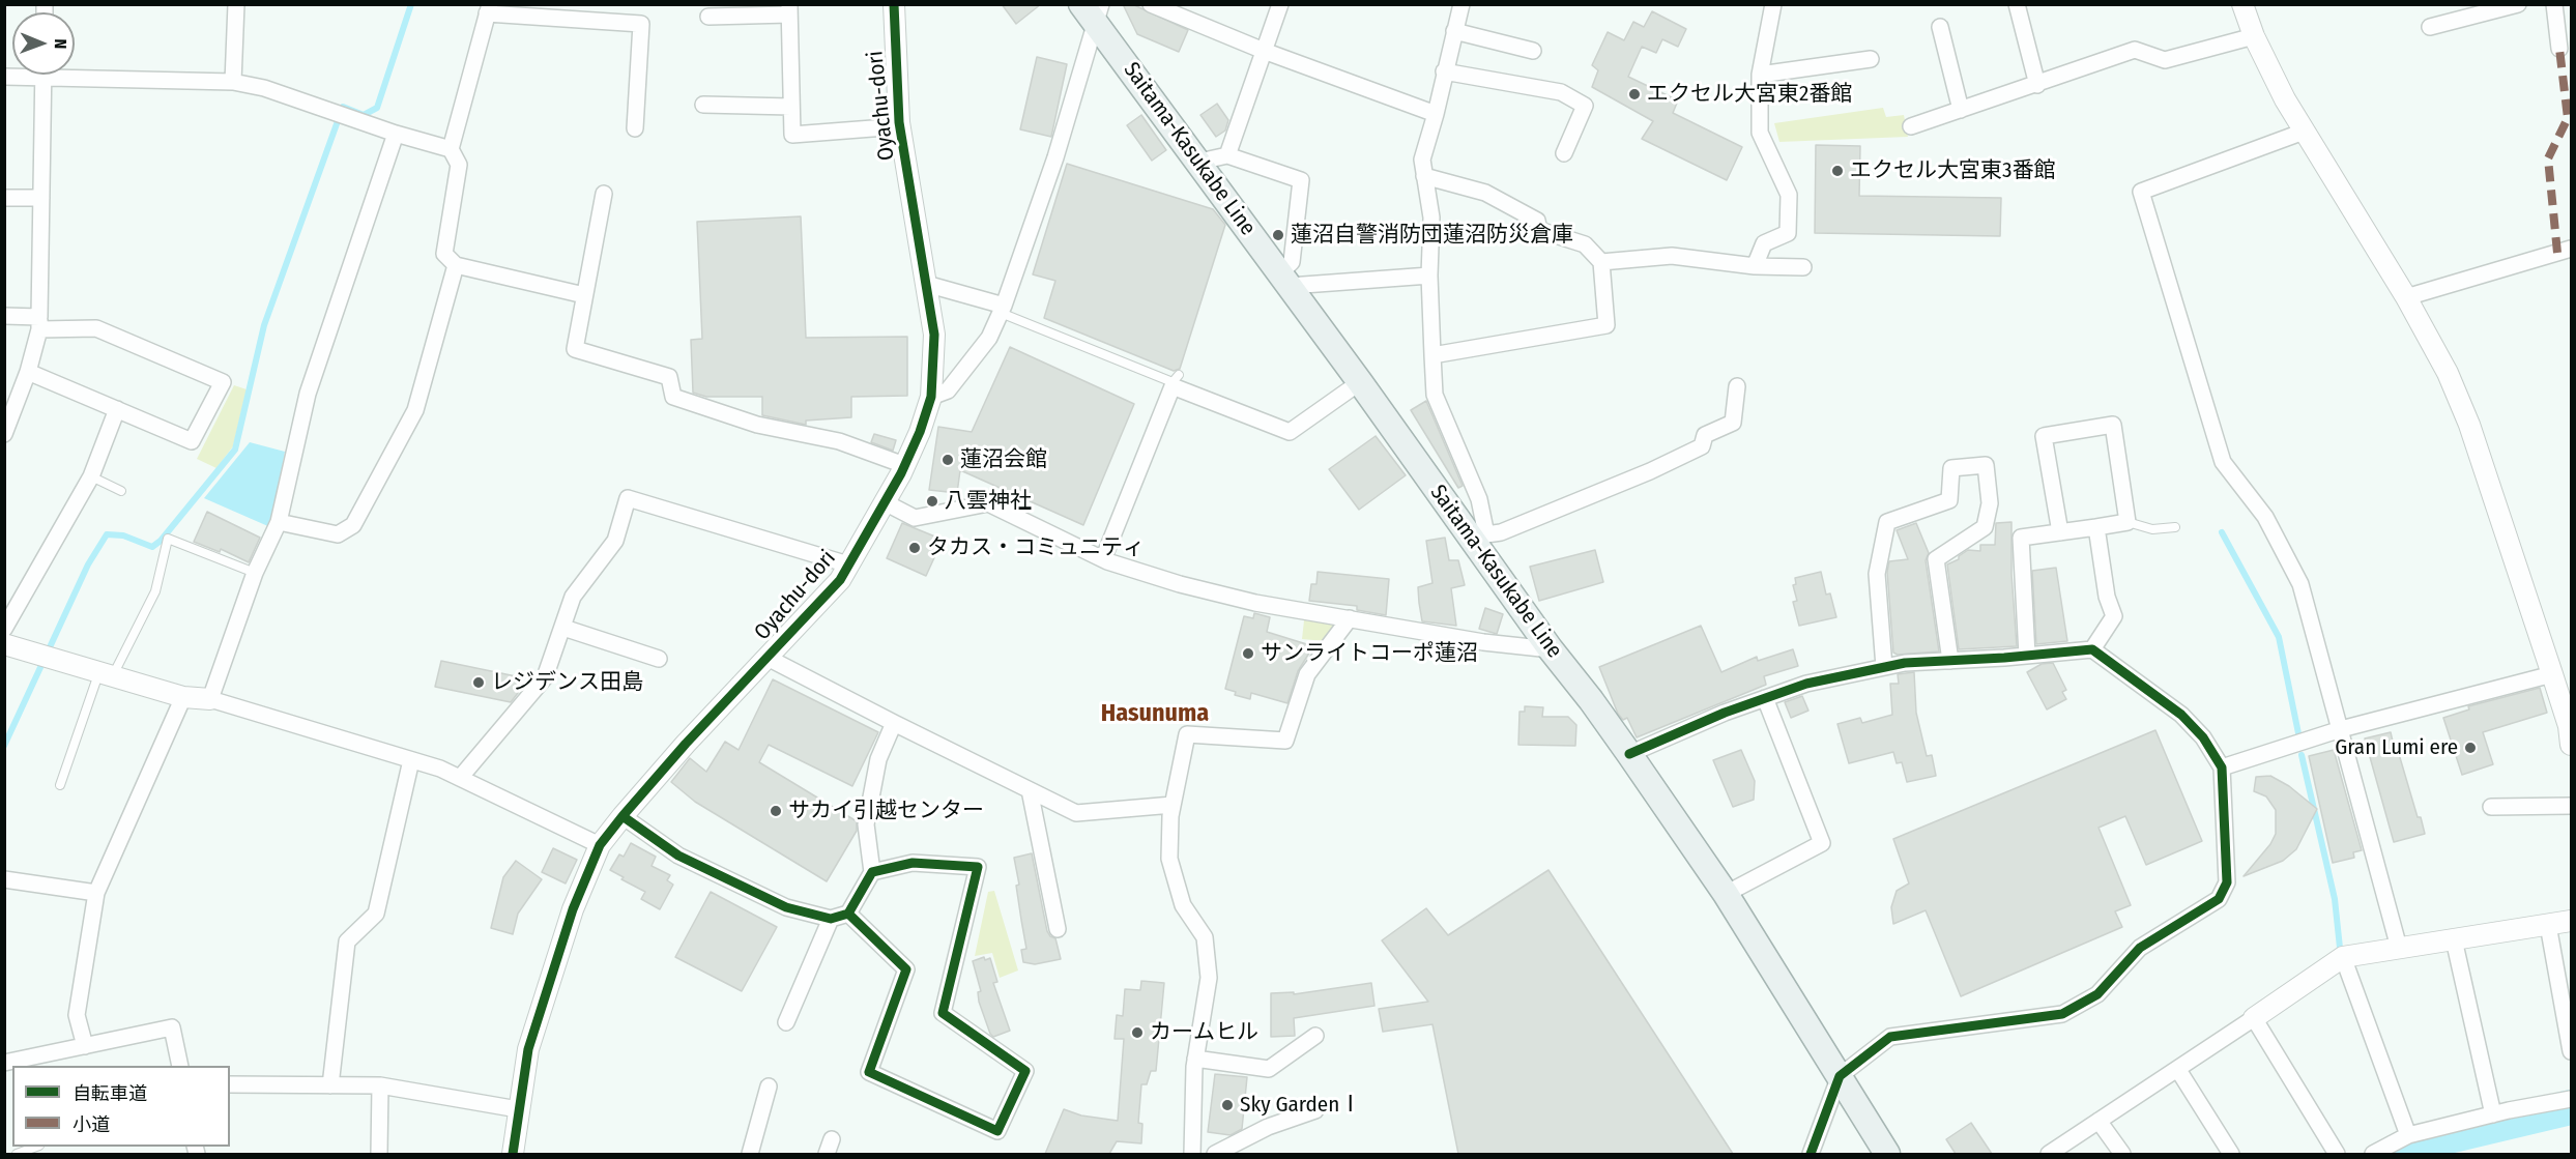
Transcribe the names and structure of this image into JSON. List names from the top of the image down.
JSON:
{
  "streets": {
    "main road": ["Saitama-Kasukabe Line"],
    "street": ["Oyachu-dori"]
  },
  "districts": ["Hasunuma"],
  "places": [
    "エクセル大宮東2番館",
    "エクセル大宮東3番館",
    "蓮沼自警消防団蓮沼防災倉庫",
    "蓮沼会館",
    "八雲神社",
    "タカス・コミュニティ",
    "サンライトコーポ蓮沼",
    "レジデンス田島",
    "Gran Lumi ere",
    "サカイ引越センター",
    "カームヒル",
    "Sky GardenⅠ"
  ],
  "legend": ["自転車道", "小道"],
  "north": "right"
}
